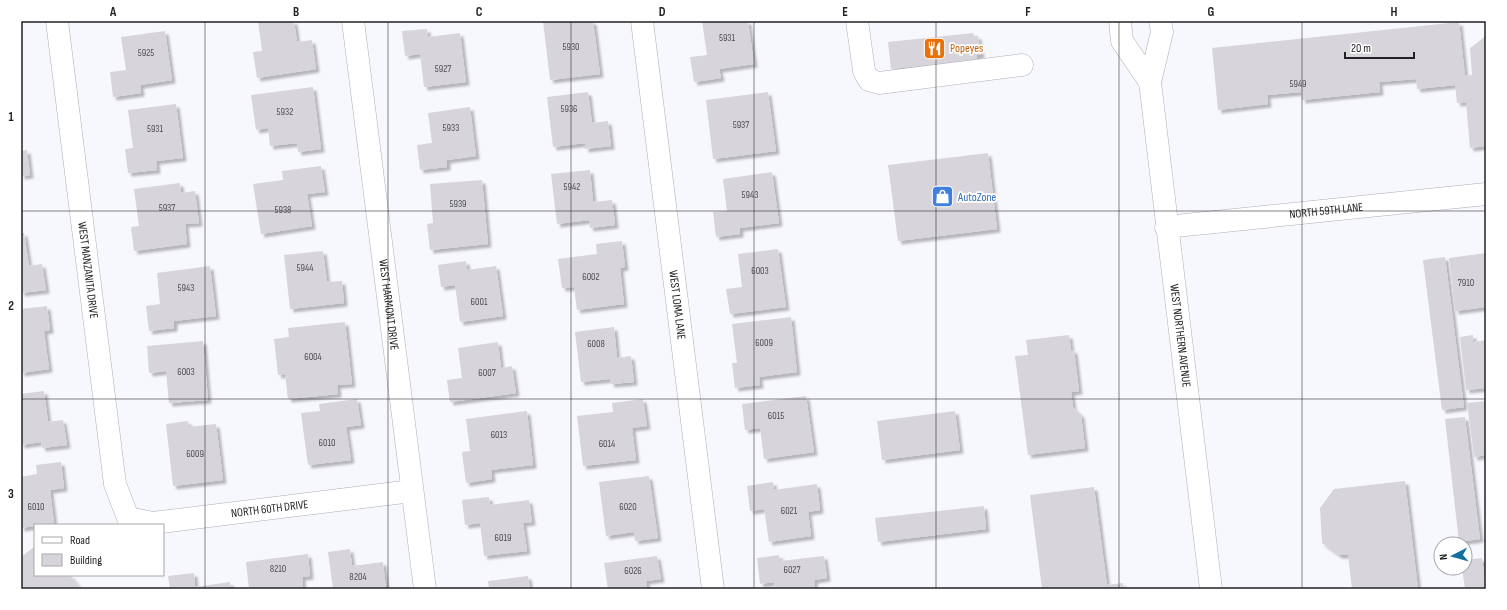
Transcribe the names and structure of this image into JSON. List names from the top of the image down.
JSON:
{
  "streets": {
    "street": [
      "NORTH 59TH LANE",
      "WEST MANZANITA DRIVE",
      "WEST HARMONT DRIVE",
      "WEST LOMA LANE",
      "WEST NORTHERN AVENUE",
      "NORTH 60TH DRIVE"
    ]
  },
  "crossings": [
    ["NORTH 59TH LANE", "WEST NORTHERN AVENUE"],
    ["WEST MANZANITA DRIVE", "NORTH 60TH DRIVE"],
    ["WEST HARMONT DRIVE", "NORTH 60TH DRIVE"]
  ],
  "places": {
    "restaurant": ["Popeyes"],
    "shop": ["AutoZone"]
  },
  "house_numbers": [
    "5931",
    "5930",
    "5925",
    "5927",
    "5949",
    "5936",
    "5932",
    "5937",
    "5933",
    "5931",
    "5942",
    "5943",
    "5939",
    "5937",
    "5938",
    "5944",
    "6003",
    "6002",
    "7910",
    "5943",
    "6001",
    "6009",
    "6008",
    "6004",
    "6003",
    "6007",
    "6015",
    "6013",
    "6010",
    "6014",
    "6009",
    "6010",
    "6020",
    "6021",
    "6019",
    "8210",
    "6027",
    "6026",
    "8204"
  ],
  "legend": ["Road", "Building"],
  "scale_bar": "20 m",
  "north": "left",
  "grid": {
    "columns": [
      "A",
      "B",
      "C",
      "D",
      "E",
      "F",
      "G",
      "H"
    ],
    "rows": ["1", "2", "3"]
  }
}
